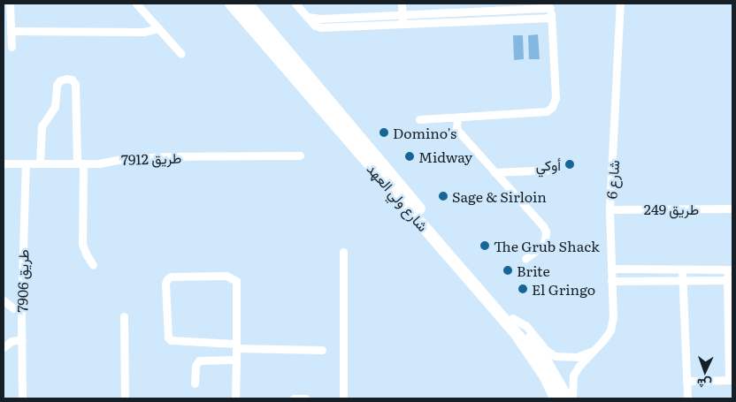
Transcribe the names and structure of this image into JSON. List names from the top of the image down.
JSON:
{
  "streets": {
    "main road": ["شارع ولي العهد"],
    "street": [
      "طريق 7912",
      "شارع 6",
      "طريق 249",
      "طريق 7906"
    ]
  },
  "crossings": [
    ["طريق 7912", "طريق 7906"],
    ["شارع 6", "طريق 249"]
  ],
  "places": [
    "Domino's",
    "Midway",
    "أوكي",
    "Sage & Sirloin",
    "The Grub Shack",
    "Brite",
    "El Gringo"
  ],
  "north": "bottom"
}
